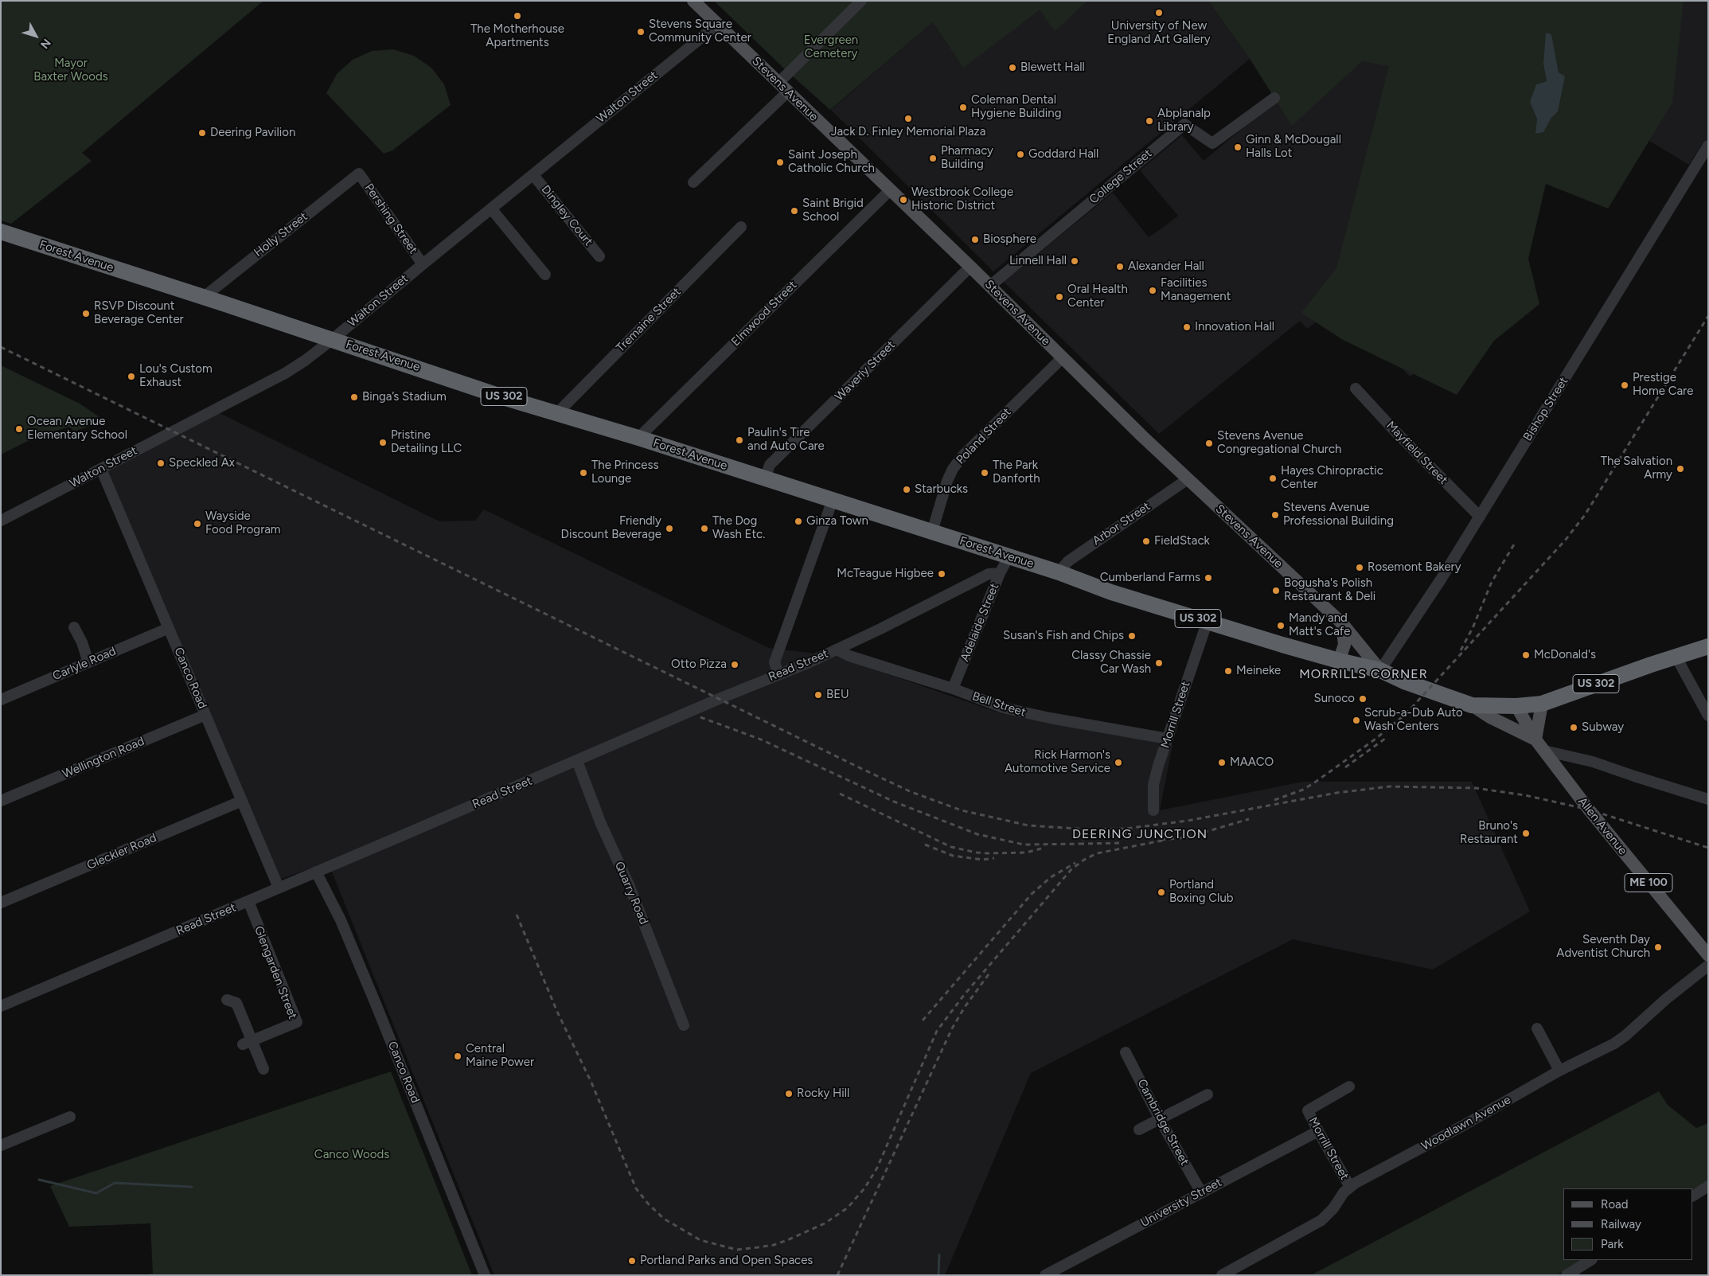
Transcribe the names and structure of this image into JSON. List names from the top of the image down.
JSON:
{
  "streets": {
    "highway": ["Forest Avenue", "US 302"],
    "main road": ["Stevens Avenue", "Allen Avenue", "ME 100"],
    "street": [
      "Walton Street",
      "College Street",
      "Dingley Court",
      "Pershing Street",
      "Holly Street",
      "Elmwood Street",
      "Tremaine Street",
      "Waverly Street",
      "Bishop Street",
      "Poland Street",
      "Mayfield Street",
      "Arbor Street",
      "Adelaide Street",
      "Carlyle Road",
      "Read Street",
      "Canco Road",
      "Bell Street",
      "Morrill Street",
      "Wellington Road",
      "Gleckler Road",
      "Quarry Road",
      "Glengarden Street",
      "Cambridge Street",
      "Woodlawn Avenue",
      "University Street"
    ]
  },
  "crossings": [
    ["Stevens Avenue", "Walton Street"],
    ["Stevens Avenue", "College Street"],
    ["Stevens Avenue", "Forest Avenue"],
    ["Stevens Avenue", "Elmwood Street"],
    ["Stevens Avenue", "Waverly Street"],
    ["Stevens Avenue", "US 302"],
    ["Stevens Avenue", "Bishop Street"],
    ["Stevens Avenue", "Poland Street"],
    ["Stevens Avenue", "Arbor Street"],
    ["Walton Street", "Dingley Court"],
    ["Walton Street", "Pershing Street"],
    ["Walton Street", "Forest Avenue"],
    ["Walton Street", "Canco Road"],
    ["Pershing Street", "Holly Street"],
    ["Holly Street", "Forest Avenue"],
    ["Forest Avenue", "Elmwood Street"],
    ["Forest Avenue", "Tremaine Street"],
    ["Forest Avenue", "Waverly Street"],
    ["Forest Avenue", "US 302"],
    ["Forest Avenue", "Bishop Street"],
    ["Forest Avenue", "Poland Street"],
    ["Forest Avenue", "Arbor Street"],
    ["Forest Avenue", "Adelaide Street"],
    ["Forest Avenue", "Morrill Street"],
    ["US 302", "Bishop Street"],
    ["US 302", "ME 100"],
    ["Bishop Street", "Mayfield Street"],
    ["Adelaide Street", "Read Street"],
    ["Adelaide Street", "Bell Street"],
    ["Carlyle Road", "Canco Road"],
    ["Read Street", "Canco Road"],
    ["Read Street", "Bell Street"],
    ["Read Street", "Quarry Road"],
    ["Read Street", "Glengarden Street"],
    ["Canco Road", "Wellington Road"],
    ["Canco Road", "Gleckler Road"],
    ["Bell Street", "Morrill Street"],
    ["Morrill Street", "Woodlawn Avenue"],
    ["Morrill Street", "University Street"],
    ["Allen Avenue", "ME 100"],
    ["Cambridge Street", "University Street"]
  ],
  "districts": ["MORRILLS CORNER", "DEERING JUNCTION"],
  "parks": ["Evergreen Cemetery", "Mayor Baxter Woods", "Canco Woods"],
  "places": [
    "University of New England Art Gallery",
    "The Motherhouse Apartments",
    "Stevens Square Community Center",
    "Blewett Hall",
    "Coleman Dental Hygiene Building",
    "Jack D. Finley Memorial Plaza",
    "Abplanalp Library",
    "Deering Pavilion",
    "Ginn & McDougall Halls Lot",
    "Goddard Hall",
    "Pharmacy Building",
    "Saint Joseph Catholic Church",
    "Westbrook College Historic District",
    "Saint Brigid School",
    "Biosphere",
    "Linnell Hall",
    "Alexander Hall",
    "Facilities Management",
    "Oral Health Center",
    "RSVP Discount Beverage Center",
    "Innovation Hall",
    "Lou's Custom Exhaust",
    "Prestige Home Care",
    "Binga’s Stadium",
    "Ocean Avenue Elementary School",
    "Paulin's Tire and Auto Care",
    "Pristine Detailing LLC",
    "Stevens Avenue Congregational Church",
    "Speckled Ax",
    "The Salvation Army",
    "The Princess Lounge",
    "The Park Danforth",
    "Hayes Chiropractic Center",
    "Starbucks",
    "Stevens Avenue Professional Building",
    "Ginza Town",
    "Wayside Food Program",
    "Friendly Discount Beverage",
    "The Dog Wash Etc.",
    "FieldStack",
    "Rosemont Bakery",
    "McTeague Higbee",
    "Cumberland Farms",
    "Bogusha's Polish Restaurant & Deli",
    "Mandy and Matt's Cafe",
    "Susan's Fish and Chips",
    "McDonald's",
    "Classy Chassie Car Wash",
    "Otto Pizza",
    "Meineke",
    "BEU",
    "Sunoco",
    "Scrub-a-Dub Auto Wash Centers",
    "Subway",
    "Rick Harmon's Automotive Service",
    "MAACO",
    "Bruno's Restaurant",
    "Portland Boxing Club",
    "Seventh Day Adventist Church",
    "Central Maine Power",
    "Rocky Hill",
    "Portland Parks and Open Spaces"
  ],
  "legend": ["Road", "Railway", "Park"],
  "north": "bottom right"
}
